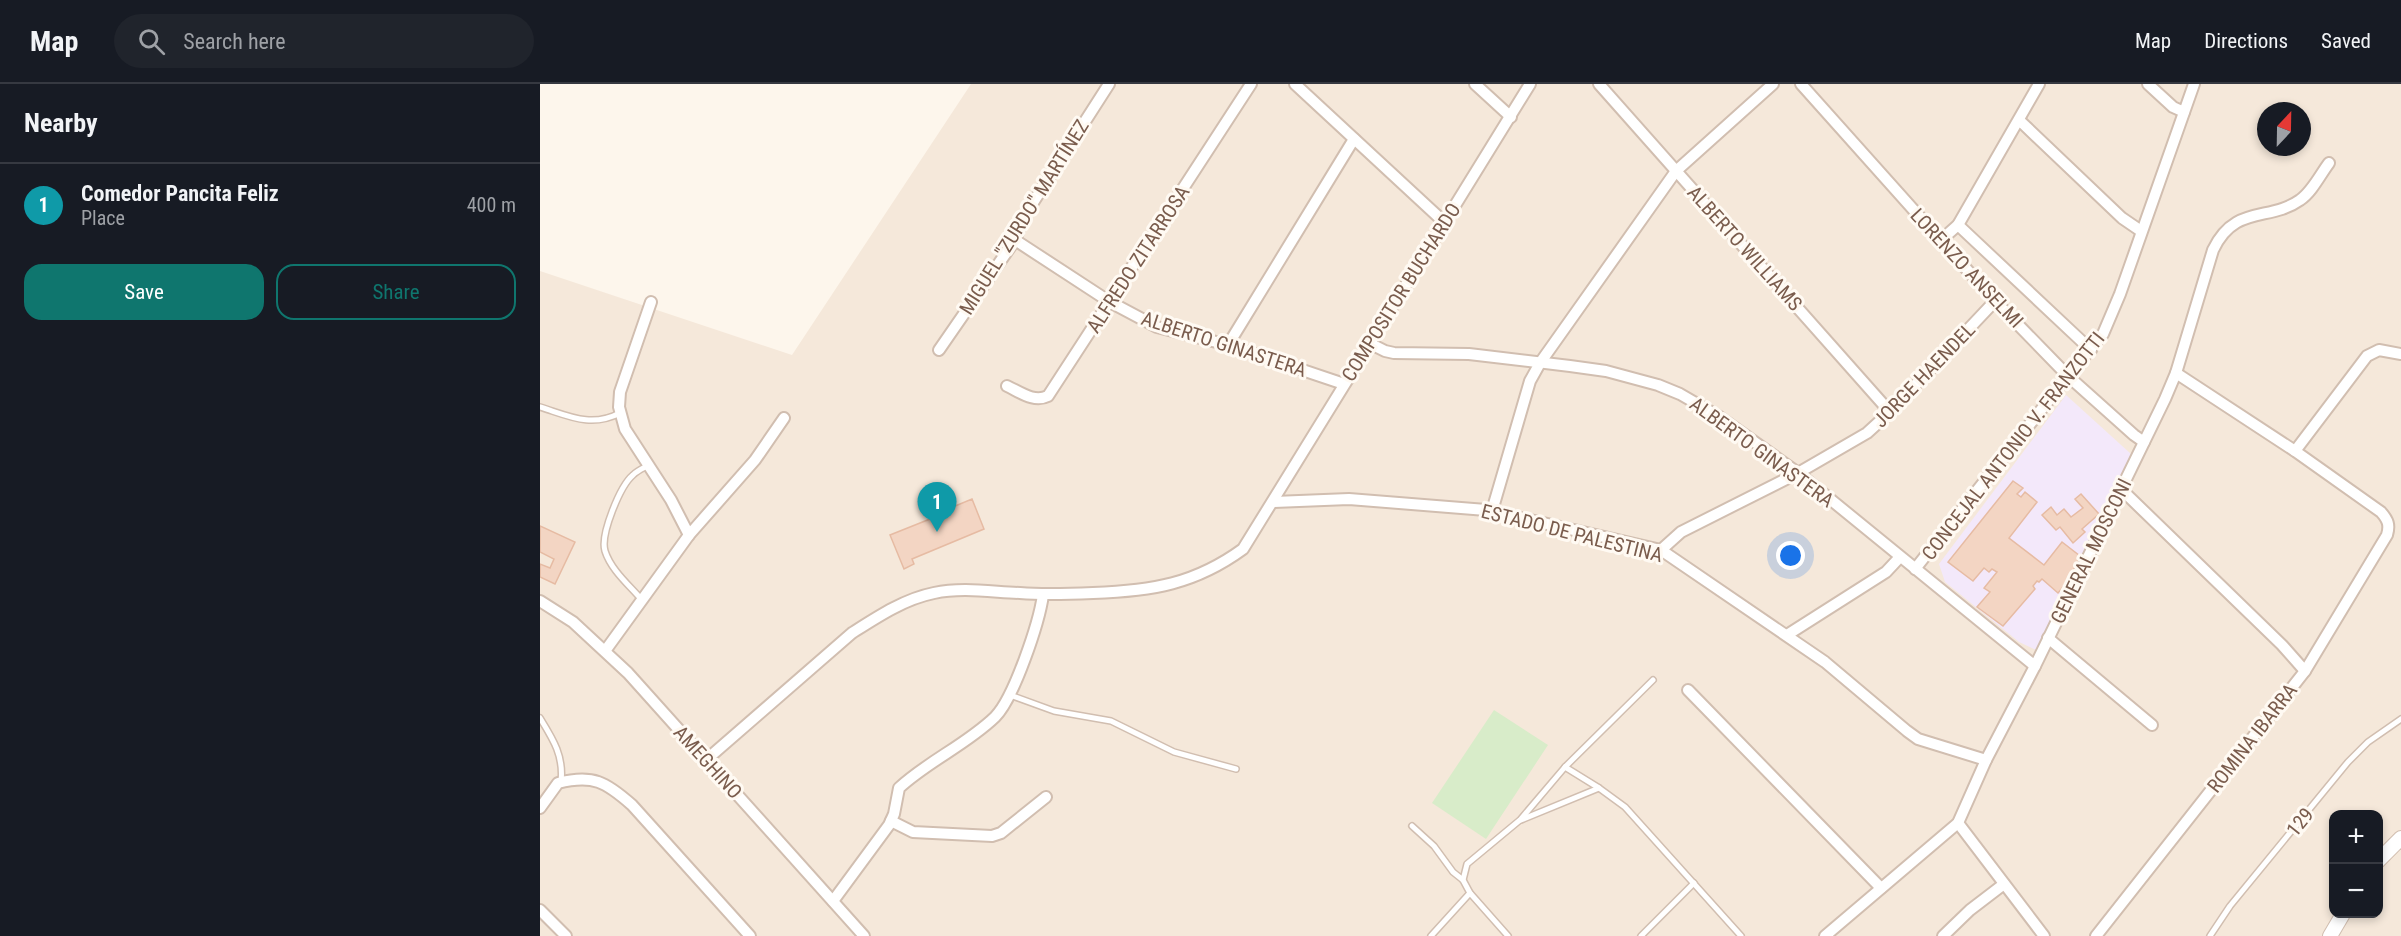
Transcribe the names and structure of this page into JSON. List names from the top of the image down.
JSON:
{
  "streets": {
    "street": [
      "MIGUEL \"ZURDO\" MARTÍNEZ",
      "ALBERTO WILLIAMS",
      "ALFREDO ZITARROSA",
      "LORENZO ANSELMI",
      "COMPOSITOR BUCHARDO",
      "ALBERTO GINASTERA",
      "JORGE HAENDEL",
      "CONCEJAL ANTONIO V. FRANZOTTI",
      "ESTADO DE PALESTINA",
      "GENERAL MOSCONI",
      "ROMINA IBARRA",
      "AMEGHINO"
    ],
    "lane": ["129"]
  },
  "crossings": [
    ["MIGUEL \"ZURDO\" MARTÍNEZ", "ALBERTO GINASTERA"],
    ["ALBERTO WILLIAMS", "JORGE HAENDEL"],
    ["ALFREDO ZITARROSA", "ALBERTO GINASTERA"],
    ["LORENZO ANSELMI", "JORGE HAENDEL"],
    ["LORENZO ANSELMI", "CONCEJAL ANTONIO V. FRANZOTTI"],
    ["LORENZO ANSELMI", "GENERAL MOSCONI"],
    ["COMPOSITOR BUCHARDO", "ALBERTO GINASTERA"],
    ["COMPOSITOR BUCHARDO", "ESTADO DE PALESTINA"],
    ["COMPOSITOR BUCHARDO", "AMEGHINO"],
    ["ALBERTO GINASTERA", "JORGE HAENDEL"],
    ["ALBERTO GINASTERA", "CONCEJAL ANTONIO V. FRANZOTTI"],
    ["ALBERTO GINASTERA", "GENERAL MOSCONI"],
    ["JORGE HAENDEL", "ESTADO DE PALESTINA"],
    ["CONCEJAL ANTONIO V. FRANZOTTI", "ESTADO DE PALESTINA"],
    ["ESTADO DE PALESTINA", "GENERAL MOSCONI"]
  ],
  "north": "top",
  "page": {
    "header": "Map",
    "search": "Search here",
    "nav": ["Map", "Directions", "Saved"],
    "heading": "Nearby",
    "list": [
      {
        "mark": "1",
        "name": "Comedor Pancita Feliz",
        "note": "Place",
        "value": "400 m"
      }
    ],
    "buttons": ["Save", "Share"],
    "pins": "1",
    "map_buttons": ["+", "−"]
  }
}
